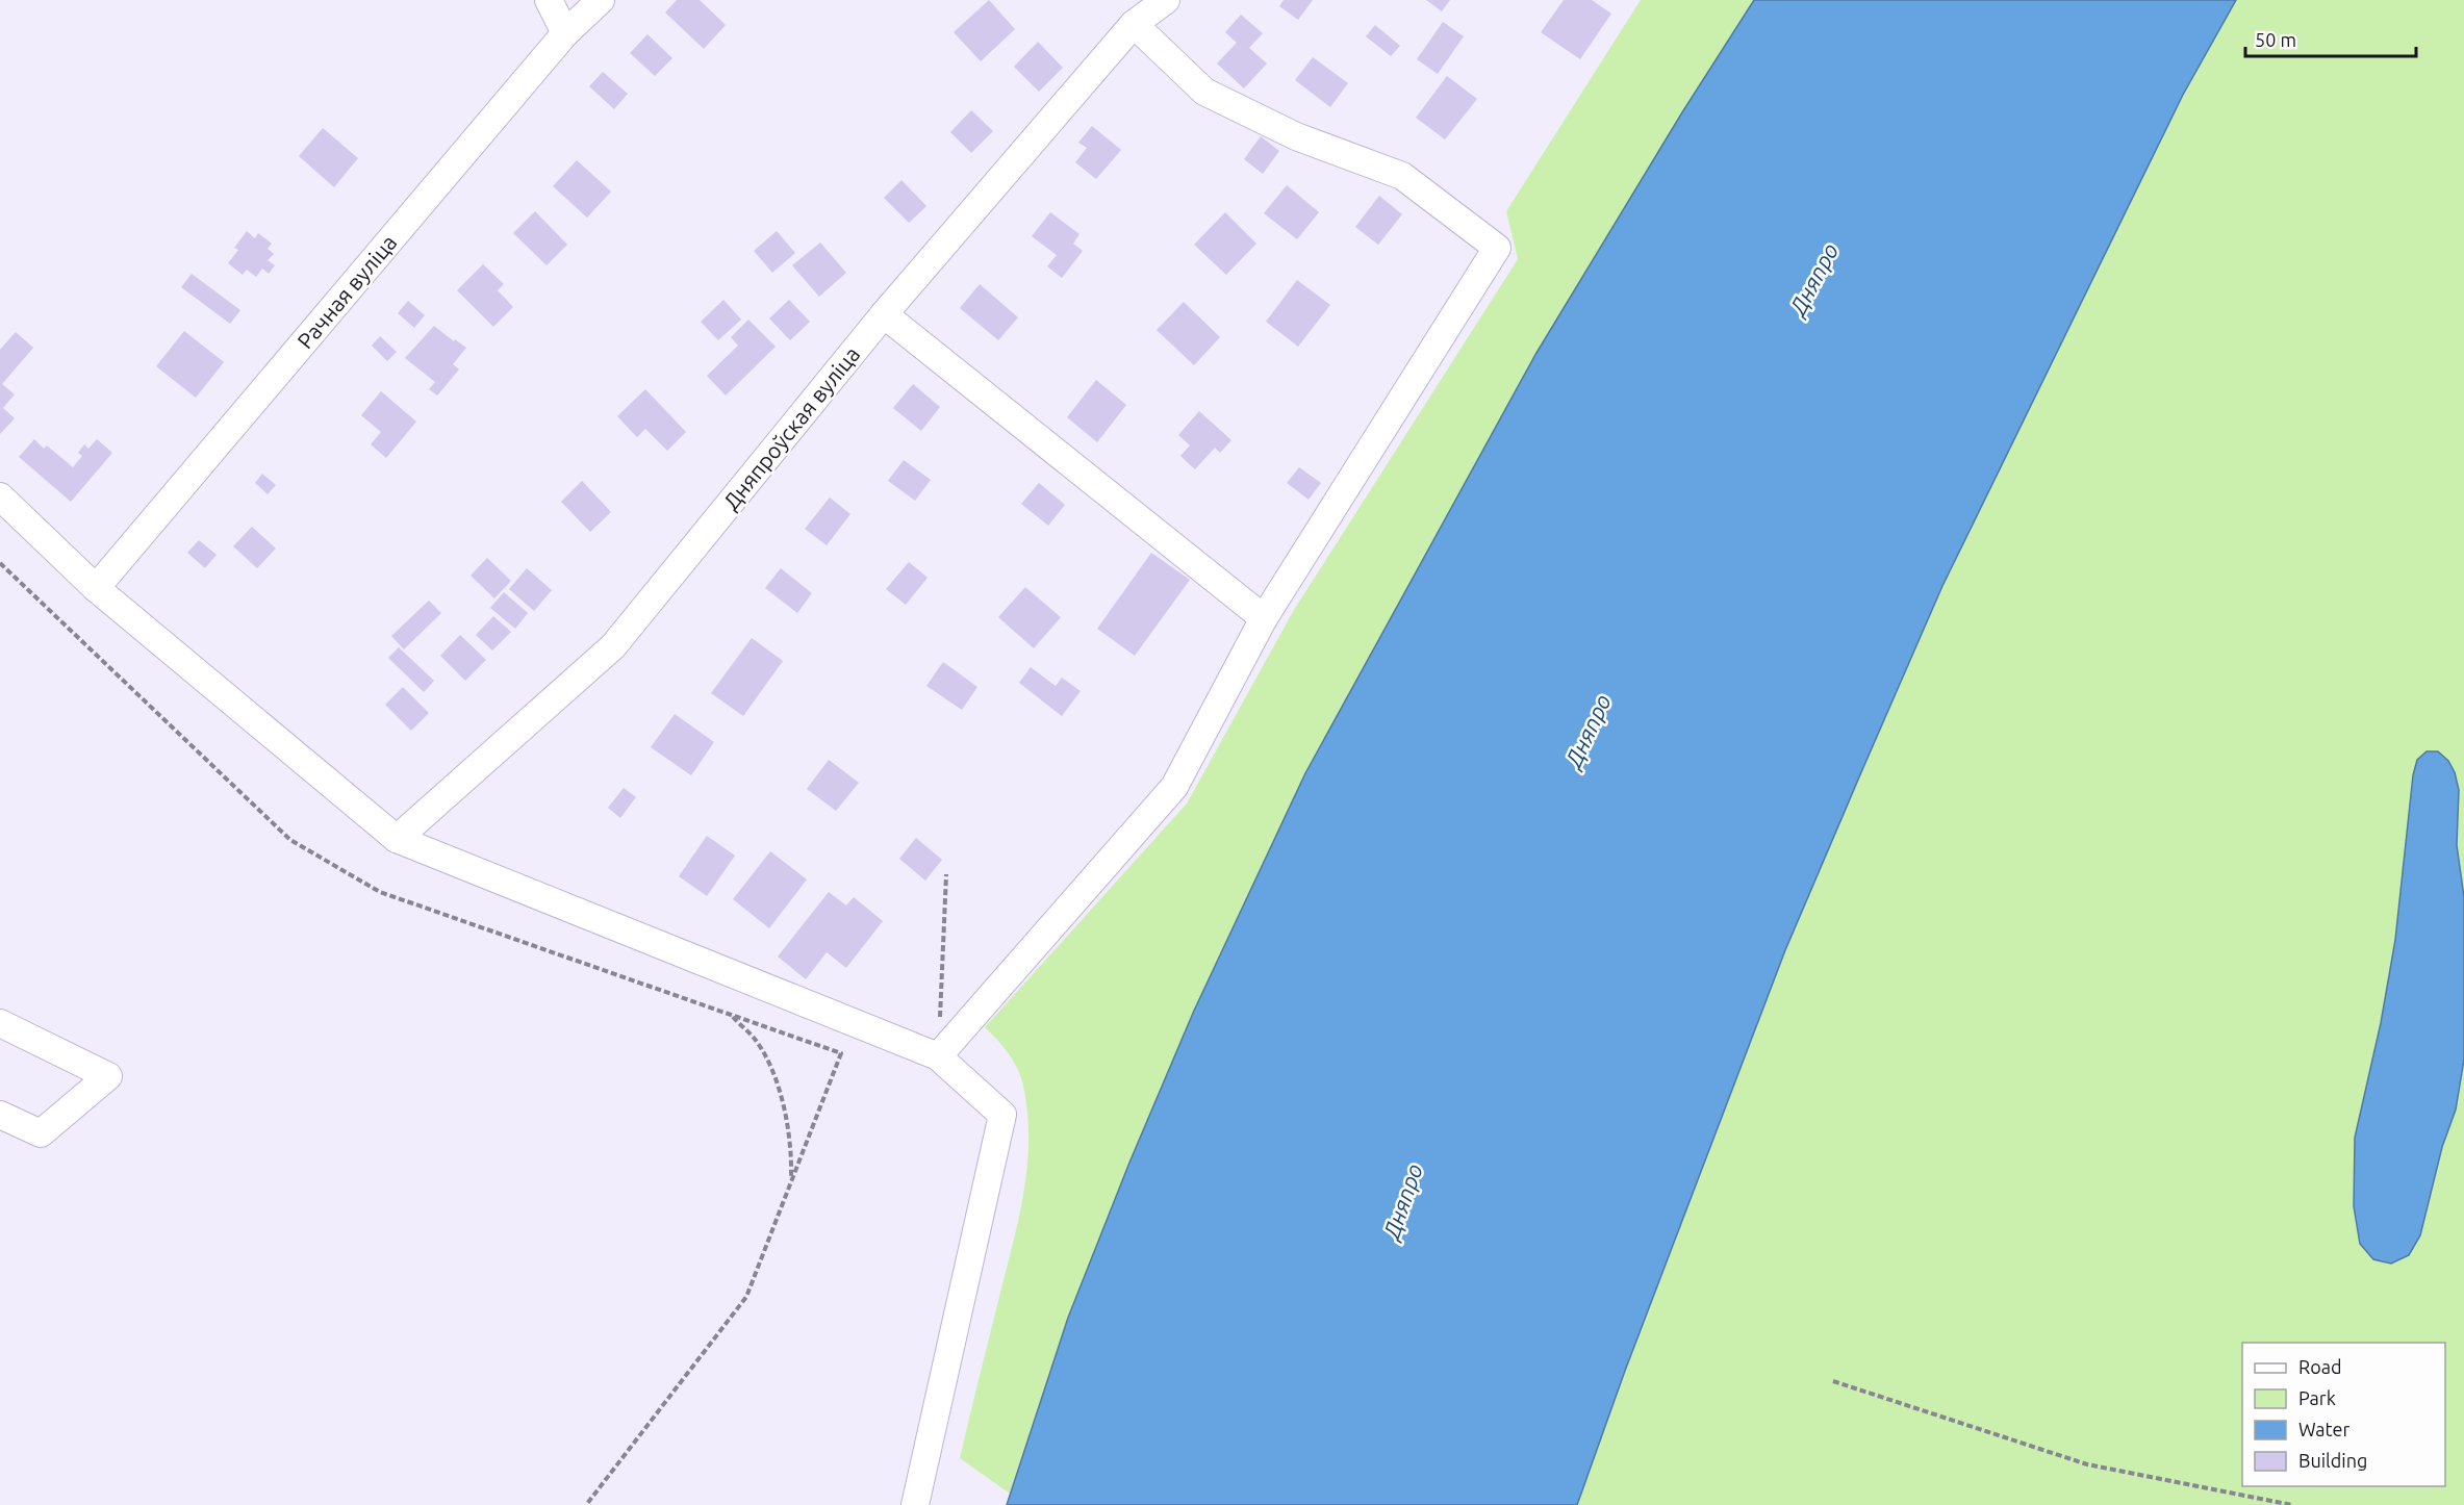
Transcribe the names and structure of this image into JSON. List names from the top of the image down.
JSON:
{
  "streets": {
    "street": ["Рачная вуліца", "Дняпроўская вуліца"]
  },
  "water": ["Дняпро"],
  "legend": [
    "Road",
    "Park",
    "Water",
    "Building"
  ],
  "scale_bar": "50 m"
}
